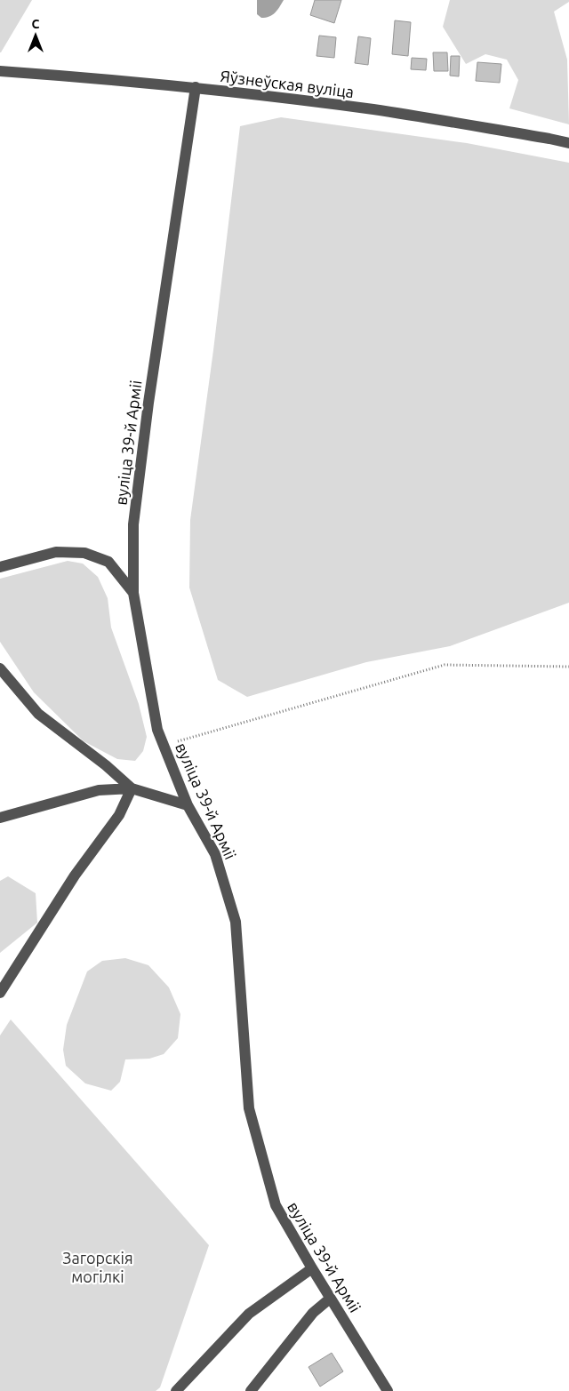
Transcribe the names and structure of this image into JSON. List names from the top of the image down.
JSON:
{
  "streets": {
    "street": ["Яўзнеўская вуліца", "вуліца 39-й Арміі"]
  },
  "crossings": [
    ["Яўзнеўская вуліца", "вуліца 39-й Арміі"]
  ],
  "parks": ["Загорскія могілкі"],
  "north": "top"
}
